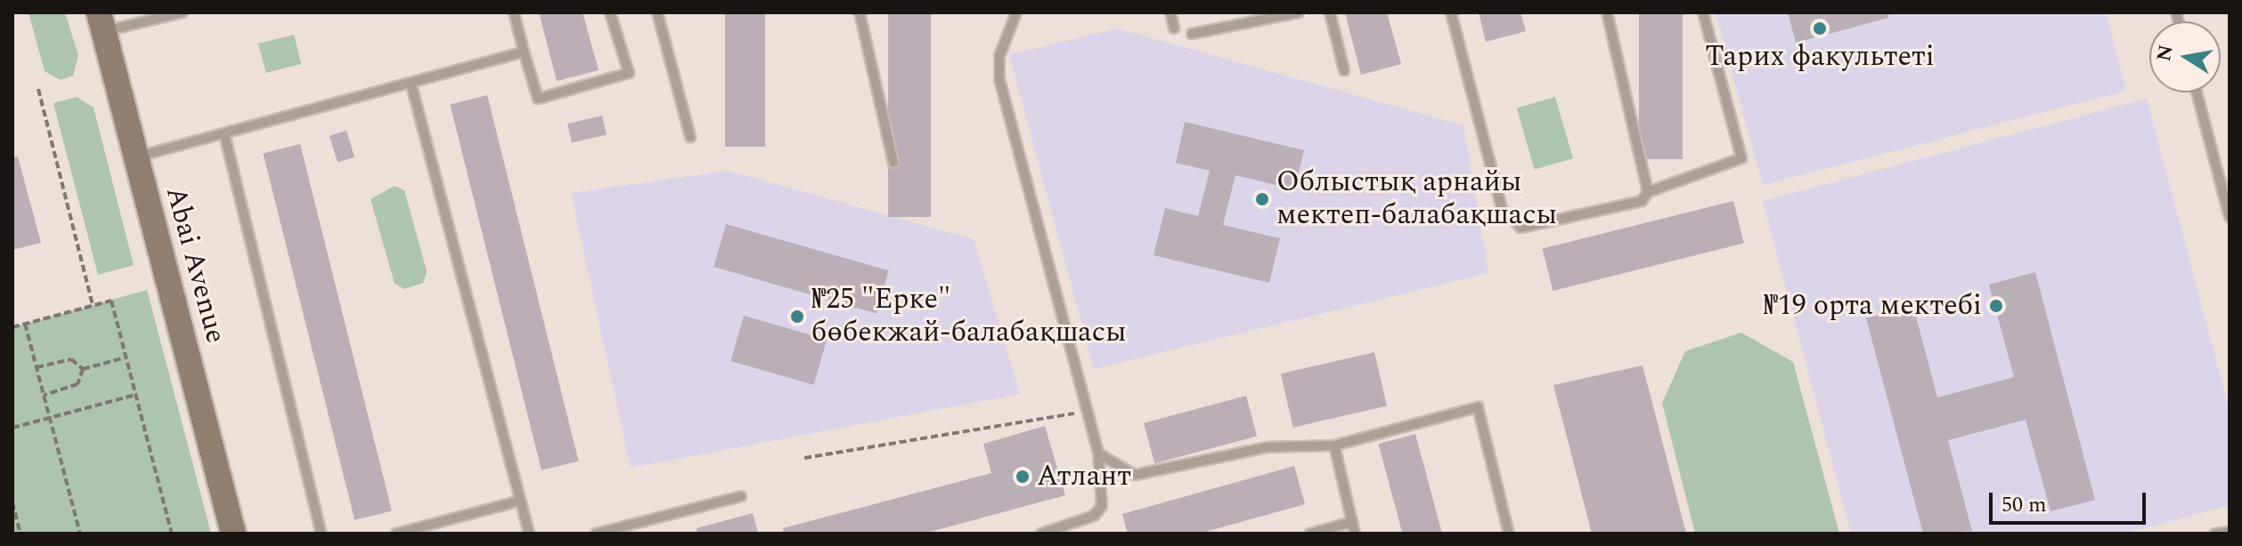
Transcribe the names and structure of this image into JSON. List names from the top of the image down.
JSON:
{
  "streets": {
    "main road": ["Abai Avenue"]
  },
  "places": [
    "Тарих факультеті",
    "Облыстық арнайы мектеп-балабақшасы",
    "№19 орта мектебі",
    "№25 \"Ерке\" бөбекжай-балабақшасы",
    "Атлант"
  ],
  "scale_bar": "50 m",
  "north": "left"
}
